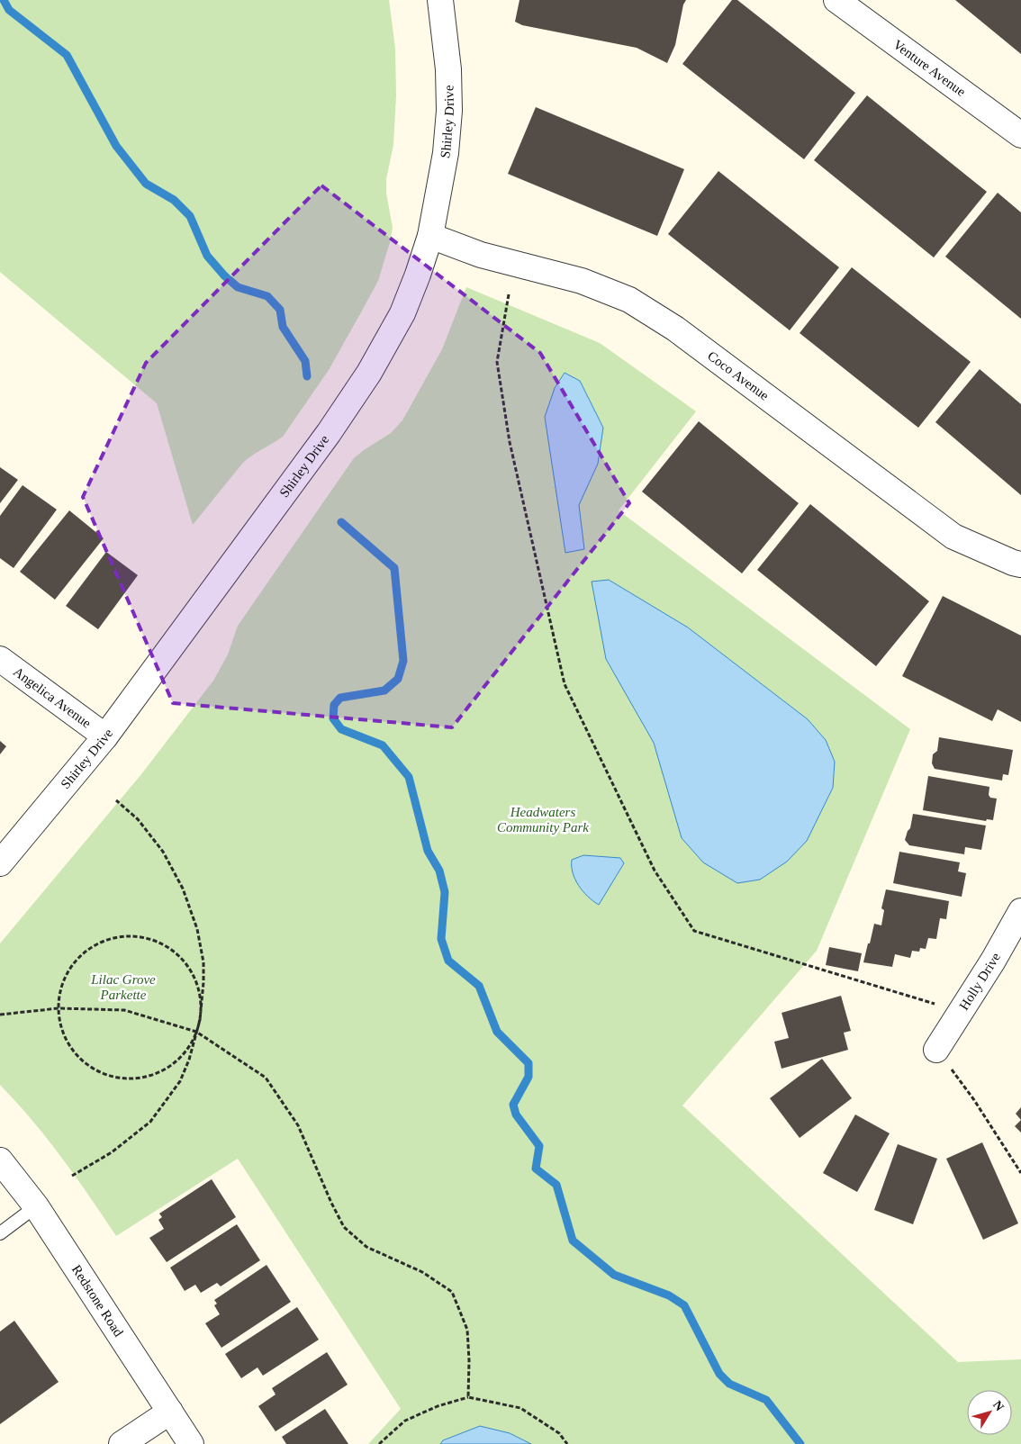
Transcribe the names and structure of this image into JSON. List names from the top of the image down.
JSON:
{
  "streets": {
    "street": [
      "Venture Avenue",
      "Shirley Drive",
      "Coco Avenue",
      "Angelica Avenue",
      "Holly Drive",
      "Redstone Road"
    ]
  },
  "crossings": [
    ["Shirley Drive", "Coco Avenue"],
    ["Shirley Drive", "Angelica Avenue"]
  ],
  "parks": ["Headwaters Community Park", "Lilac Grove Parkette"],
  "north": "top right"
}
